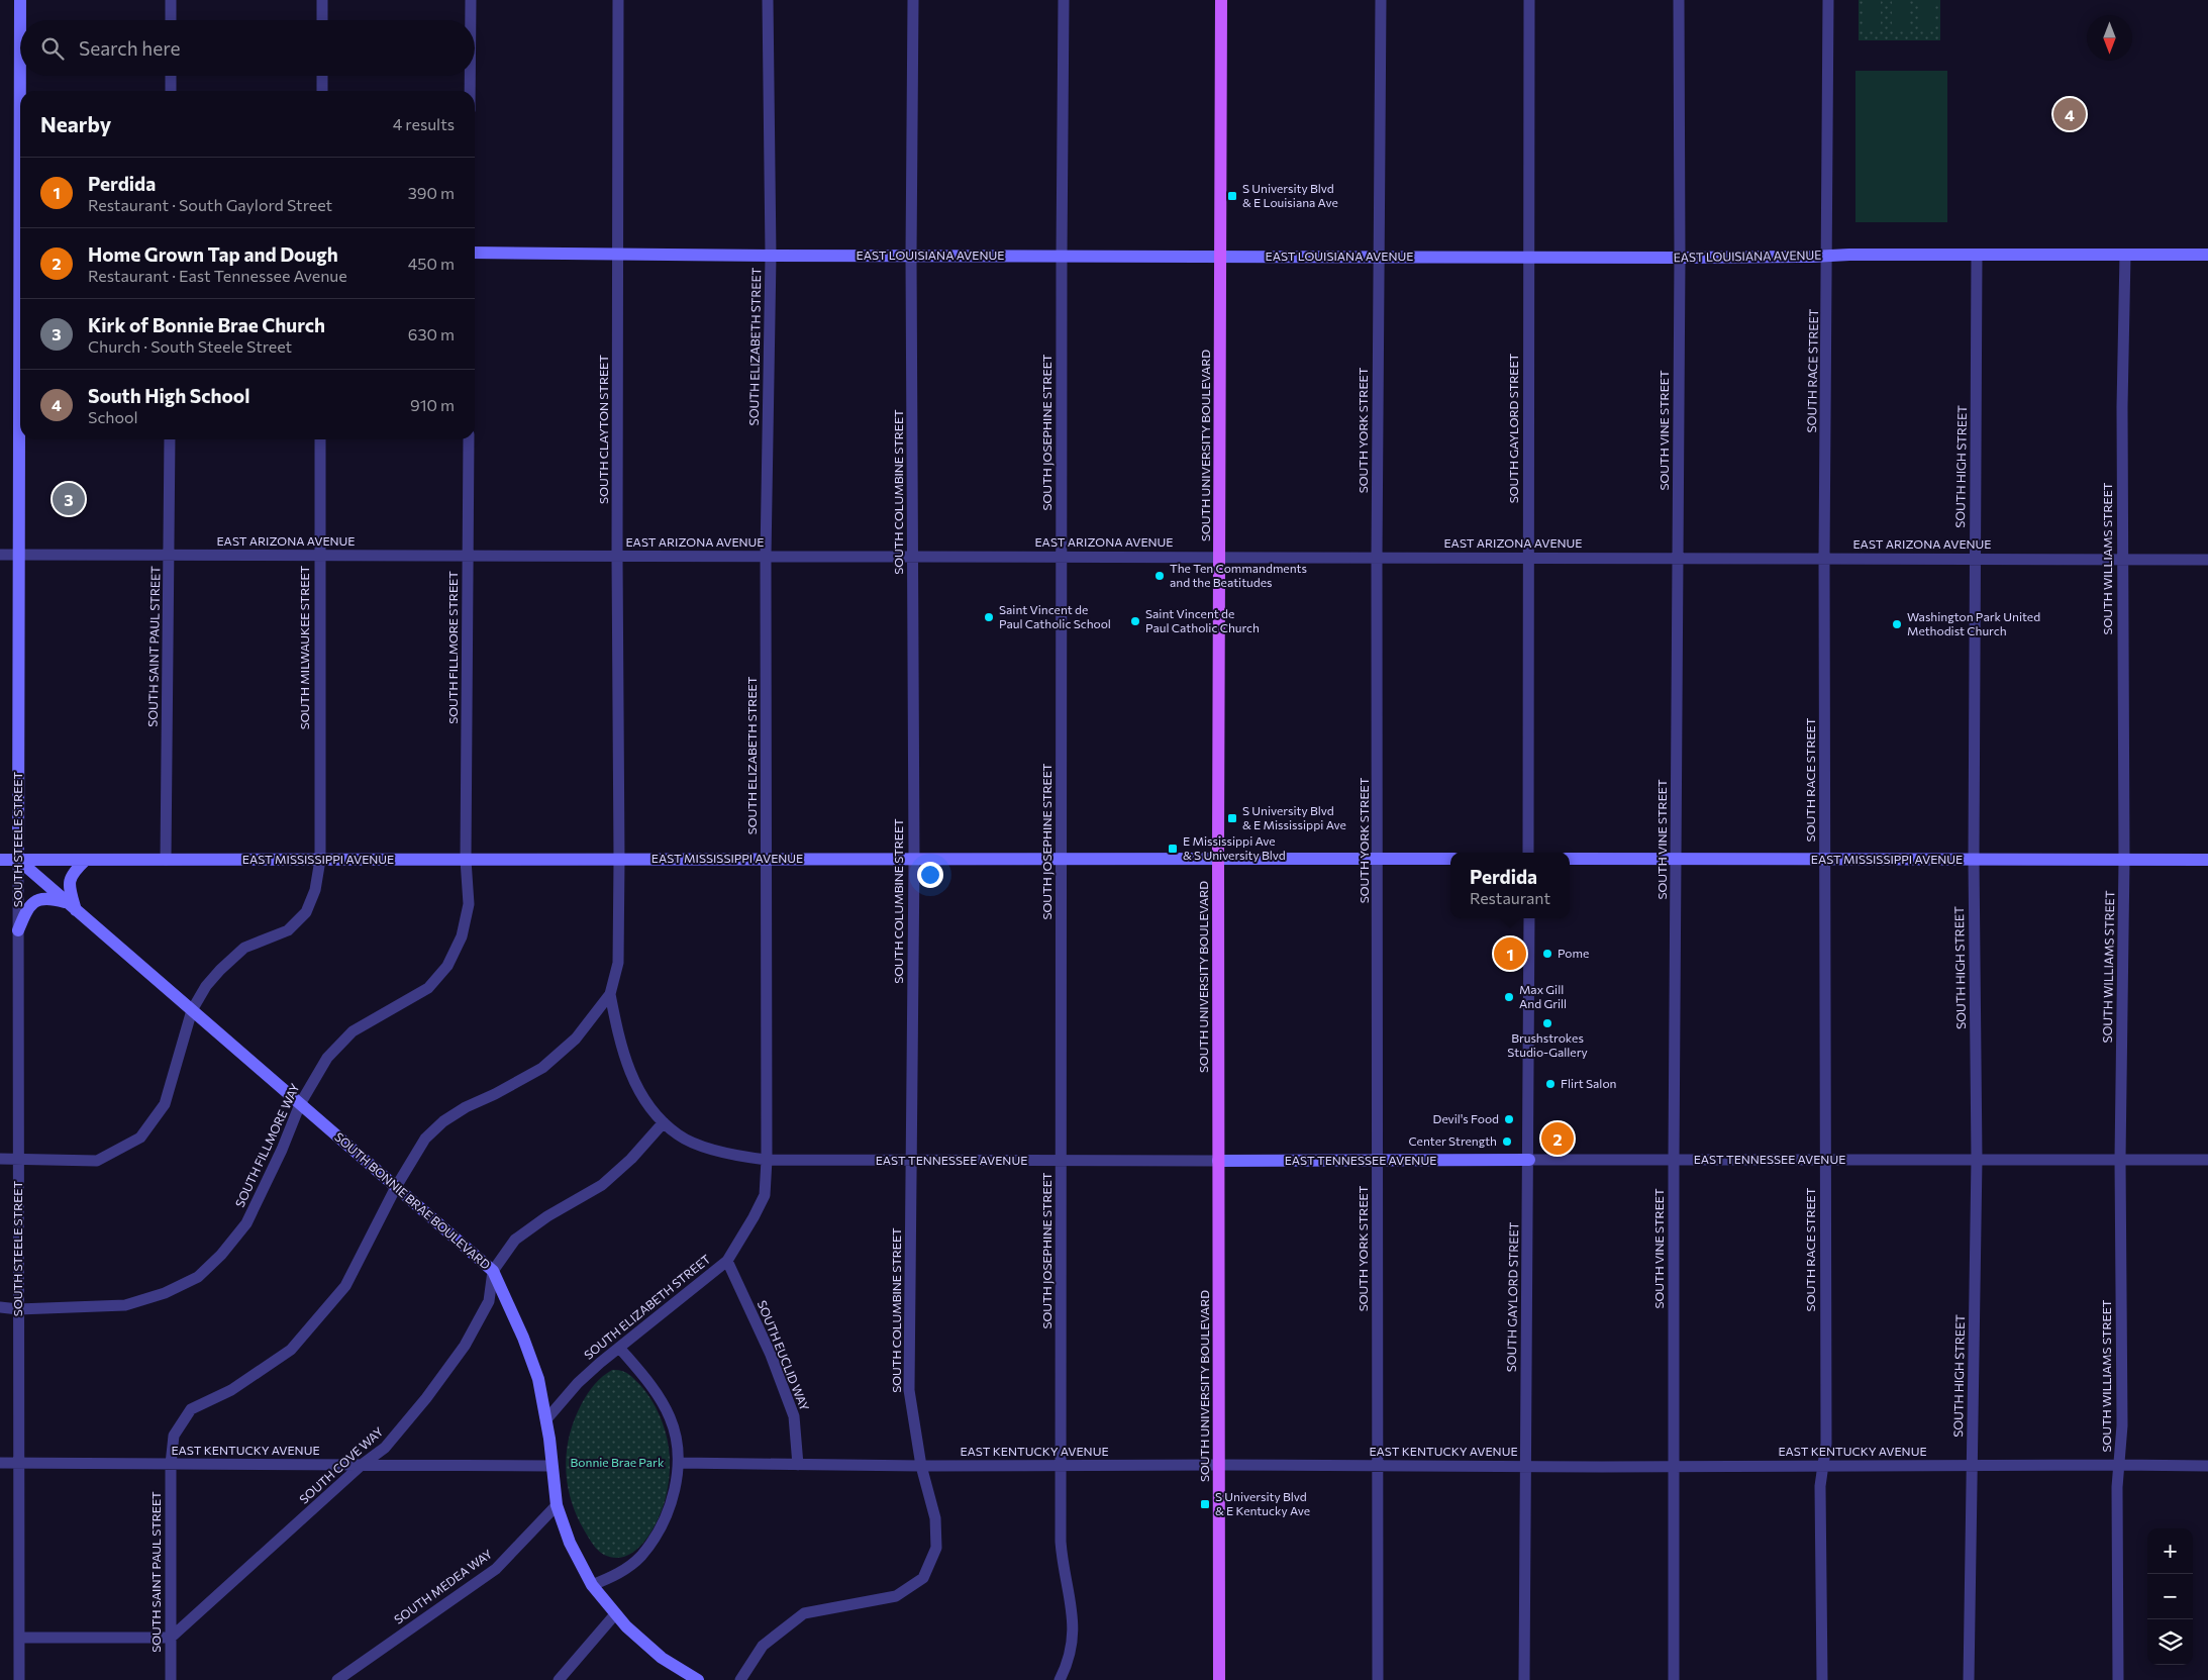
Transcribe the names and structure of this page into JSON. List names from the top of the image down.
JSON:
{
  "streets": {
    "main road": ["SOUTH UNIVERSITY BOULEVARD"],
    "street": [
      "EAST LOUISIANA AVENUE",
      "SOUTH ELIZABETH STREET",
      "SOUTH RACE STREET",
      "SOUTH GAYLORD STREET",
      "SOUTH CLAYTON STREET",
      "SOUTH YORK STREET",
      "SOUTH VINE STREET",
      "SOUTH JOSEPHINE STREET",
      "SOUTH HIGH STREET",
      "SOUTH COLUMBINE STREET",
      "EAST ARIZONA AVENUE",
      "SOUTH WILLIAMS STREET",
      "SOUTH SAINT PAUL STREET",
      "SOUTH MILWAUKEE STREET",
      "SOUTH FILLMORE STREET",
      "SOUTH STEELE STREET",
      "EAST MISSISSIPPI AVENUE",
      "SOUTH FILLMORE WAY",
      "EAST TENNESSEE AVENUE",
      "SOUTH BONNIE BRAE BOULEVARD",
      "SOUTH EUCLID WAY",
      "EAST KENTUCKY AVENUE",
      "SOUTH COVE WAY",
      "SOUTH MEDEA WAY"
    ]
  },
  "crossings": [
    ["EAST LOUISIANA AVENUE", "SOUTH ELIZABETH STREET"],
    ["EAST LOUISIANA AVENUE", "SOUTH RACE STREET"],
    ["EAST LOUISIANA AVENUE", "SOUTH GAYLORD STREET"],
    ["EAST LOUISIANA AVENUE", "SOUTH CLAYTON STREET"],
    ["EAST LOUISIANA AVENUE", "SOUTH YORK STREET"],
    ["EAST LOUISIANA AVENUE", "SOUTH VINE STREET"],
    ["EAST LOUISIANA AVENUE", "SOUTH JOSEPHINE STREET"],
    ["EAST LOUISIANA AVENUE", "SOUTH UNIVERSITY BOULEVARD"],
    ["EAST LOUISIANA AVENUE", "SOUTH HIGH STREET"],
    ["EAST LOUISIANA AVENUE", "SOUTH COLUMBINE STREET"],
    ["EAST LOUISIANA AVENUE", "SOUTH WILLIAMS STREET"],
    ["SOUTH ELIZABETH STREET", "EAST ARIZONA AVENUE"],
    ["SOUTH ELIZABETH STREET", "EAST MISSISSIPPI AVENUE"],
    ["SOUTH ELIZABETH STREET", "EAST TENNESSEE AVENUE"],
    ["SOUTH ELIZABETH STREET", "SOUTH BONNIE BRAE BOULEVARD"],
    ["SOUTH ELIZABETH STREET", "SOUTH EUCLID WAY"],
    ["SOUTH RACE STREET", "EAST ARIZONA AVENUE"],
    ["SOUTH RACE STREET", "EAST MISSISSIPPI AVENUE"],
    ["SOUTH RACE STREET", "EAST TENNESSEE AVENUE"],
    ["SOUTH RACE STREET", "EAST KENTUCKY AVENUE"],
    ["SOUTH GAYLORD STREET", "EAST ARIZONA AVENUE"],
    ["SOUTH GAYLORD STREET", "EAST TENNESSEE AVENUE"],
    ["SOUTH GAYLORD STREET", "EAST KENTUCKY AVENUE"],
    ["SOUTH CLAYTON STREET", "EAST ARIZONA AVENUE"],
    ["SOUTH CLAYTON STREET", "SOUTH SAINT PAUL STREET"],
    ["SOUTH CLAYTON STREET", "EAST MISSISSIPPI AVENUE"],
    ["SOUTH CLAYTON STREET", "EAST TENNESSEE AVENUE"],
    ["SOUTH YORK STREET", "EAST ARIZONA AVENUE"],
    ["SOUTH YORK STREET", "EAST MISSISSIPPI AVENUE"],
    ["SOUTH YORK STREET", "EAST TENNESSEE AVENUE"],
    ["SOUTH YORK STREET", "EAST KENTUCKY AVENUE"],
    ["SOUTH VINE STREET", "EAST ARIZONA AVENUE"],
    ["SOUTH VINE STREET", "EAST MISSISSIPPI AVENUE"],
    ["SOUTH VINE STREET", "EAST TENNESSEE AVENUE"],
    ["SOUTH VINE STREET", "EAST KENTUCKY AVENUE"],
    ["SOUTH JOSEPHINE STREET", "EAST ARIZONA AVENUE"],
    ["SOUTH JOSEPHINE STREET", "EAST MISSISSIPPI AVENUE"],
    ["SOUTH JOSEPHINE STREET", "EAST TENNESSEE AVENUE"],
    ["SOUTH JOSEPHINE STREET", "EAST KENTUCKY AVENUE"],
    ["SOUTH UNIVERSITY BOULEVARD", "EAST ARIZONA AVENUE"],
    ["SOUTH UNIVERSITY BOULEVARD", "EAST MISSISSIPPI AVENUE"],
    ["SOUTH UNIVERSITY BOULEVARD", "EAST TENNESSEE AVENUE"],
    ["SOUTH UNIVERSITY BOULEVARD", "EAST KENTUCKY AVENUE"],
    ["SOUTH HIGH STREET", "EAST ARIZONA AVENUE"],
    ["SOUTH HIGH STREET", "EAST MISSISSIPPI AVENUE"],
    ["SOUTH HIGH STREET", "EAST TENNESSEE AVENUE"],
    ["SOUTH HIGH STREET", "EAST KENTUCKY AVENUE"],
    ["SOUTH COLUMBINE STREET", "EAST ARIZONA AVENUE"],
    ["SOUTH COLUMBINE STREET", "EAST MISSISSIPPI AVENUE"],
    ["SOUTH COLUMBINE STREET", "EAST TENNESSEE AVENUE"],
    ["SOUTH COLUMBINE STREET", "EAST KENTUCKY AVENUE"],
    ["EAST ARIZONA AVENUE", "SOUTH WILLIAMS STREET"],
    ["EAST ARIZONA AVENUE", "SOUTH SAINT PAUL STREET"],
    ["EAST ARIZONA AVENUE", "SOUTH MILWAUKEE STREET"],
    ["EAST ARIZONA AVENUE", "SOUTH FILLMORE STREET"],
    ["EAST ARIZONA AVENUE", "SOUTH STEELE STREET"],
    ["SOUTH WILLIAMS STREET", "EAST MISSISSIPPI AVENUE"],
    ["SOUTH WILLIAMS STREET", "EAST TENNESSEE AVENUE"],
    ["SOUTH WILLIAMS STREET", "EAST KENTUCKY AVENUE"],
    ["SOUTH SAINT PAUL STREET", "EAST MISSISSIPPI AVENUE"],
    ["SOUTH SAINT PAUL STREET", "EAST TENNESSEE AVENUE"],
    ["SOUTH SAINT PAUL STREET", "SOUTH BONNIE BRAE BOULEVARD"],
    ["SOUTH SAINT PAUL STREET", "EAST KENTUCKY AVENUE"],
    ["SOUTH SAINT PAUL STREET", "SOUTH COVE WAY"],
    ["SOUTH MILWAUKEE STREET", "SOUTH STEELE STREET"],
    ["SOUTH MILWAUKEE STREET", "EAST MISSISSIPPI AVENUE"],
    ["SOUTH MILWAUKEE STREET", "SOUTH BONNIE BRAE BOULEVARD"],
    ["SOUTH FILLMORE STREET", "EAST MISSISSIPPI AVENUE"],
    ["SOUTH FILLMORE STREET", "SOUTH FILLMORE WAY"],
    ["SOUTH STEELE STREET", "EAST MISSISSIPPI AVENUE"],
    ["SOUTH STEELE STREET", "SOUTH FILLMORE WAY"],
    ["SOUTH STEELE STREET", "SOUTH BONNIE BRAE BOULEVARD"],
    ["SOUTH STEELE STREET", "EAST KENTUCKY AVENUE"],
    ["EAST MISSISSIPPI AVENUE", "SOUTH FILLMORE WAY"],
    ["EAST MISSISSIPPI AVENUE", "SOUTH BONNIE BRAE BOULEVARD"],
    ["SOUTH FILLMORE WAY", "SOUTH BONNIE BRAE BOULEVARD"],
    ["EAST TENNESSEE AVENUE", "SOUTH COVE WAY"],
    ["SOUTH BONNIE BRAE BOULEVARD", "EAST KENTUCKY AVENUE"],
    ["SOUTH BONNIE BRAE BOULEVARD", "SOUTH COVE WAY"],
    ["SOUTH BONNIE BRAE BOULEVARD", "SOUTH MEDEA WAY"],
    ["SOUTH EUCLID WAY", "EAST KENTUCKY AVENUE"],
    ["EAST KENTUCKY AVENUE", "SOUTH COVE WAY"]
  ],
  "parks": ["Bonnie Brae Park"],
  "places": {
    "transit": [
      "S University Blvd & E Louisiana Ave",
      "S University Blvd & E Mississippi Ave",
      "E Mississippi Ave & S University Blvd",
      "S University Blvd & E Kentucky Ave"
    ],
    "other": [
      "The Ten Commandments and the Beatitudes",
      "Saint Vincent de Paul Catholic School",
      "Saint Vincent de Paul Catholic Church",
      "Washington Park United Methodist Church",
      "Pome",
      "Max Gill And Grill",
      "Brushstrokes Studio-Gallery",
      "Flirt Salon",
      "Devil's Food",
      "Center Strength"
    ]
  },
  "north": "bottom",
  "page": {
    "search": "Search here",
    "heading": ["Nearby", "4 results"],
    "pins": [
      "4",
      "3",
      "1",
      "2"
    ],
    "list": [
      {
        "mark": "1",
        "name": "Perdida",
        "note": "Restaurant · South Gaylord Street",
        "value": "390 m"
      },
      {
        "mark": "2",
        "name": "Home Grown Tap and Dough",
        "note": "Restaurant · East Tennessee Avenue",
        "value": "450 m"
      },
      {
        "mark": "3",
        "name": "Kirk of Bonnie Brae Church",
        "note": "Church · South Steele Street",
        "value": "630 m"
      },
      {
        "mark": "4",
        "name": "South High School",
        "note": "School",
        "value": "910 m"
      }
    ],
    "popup": ["Perdida", "Restaurant"],
    "map_buttons": ["+", "−"]
  }
}
